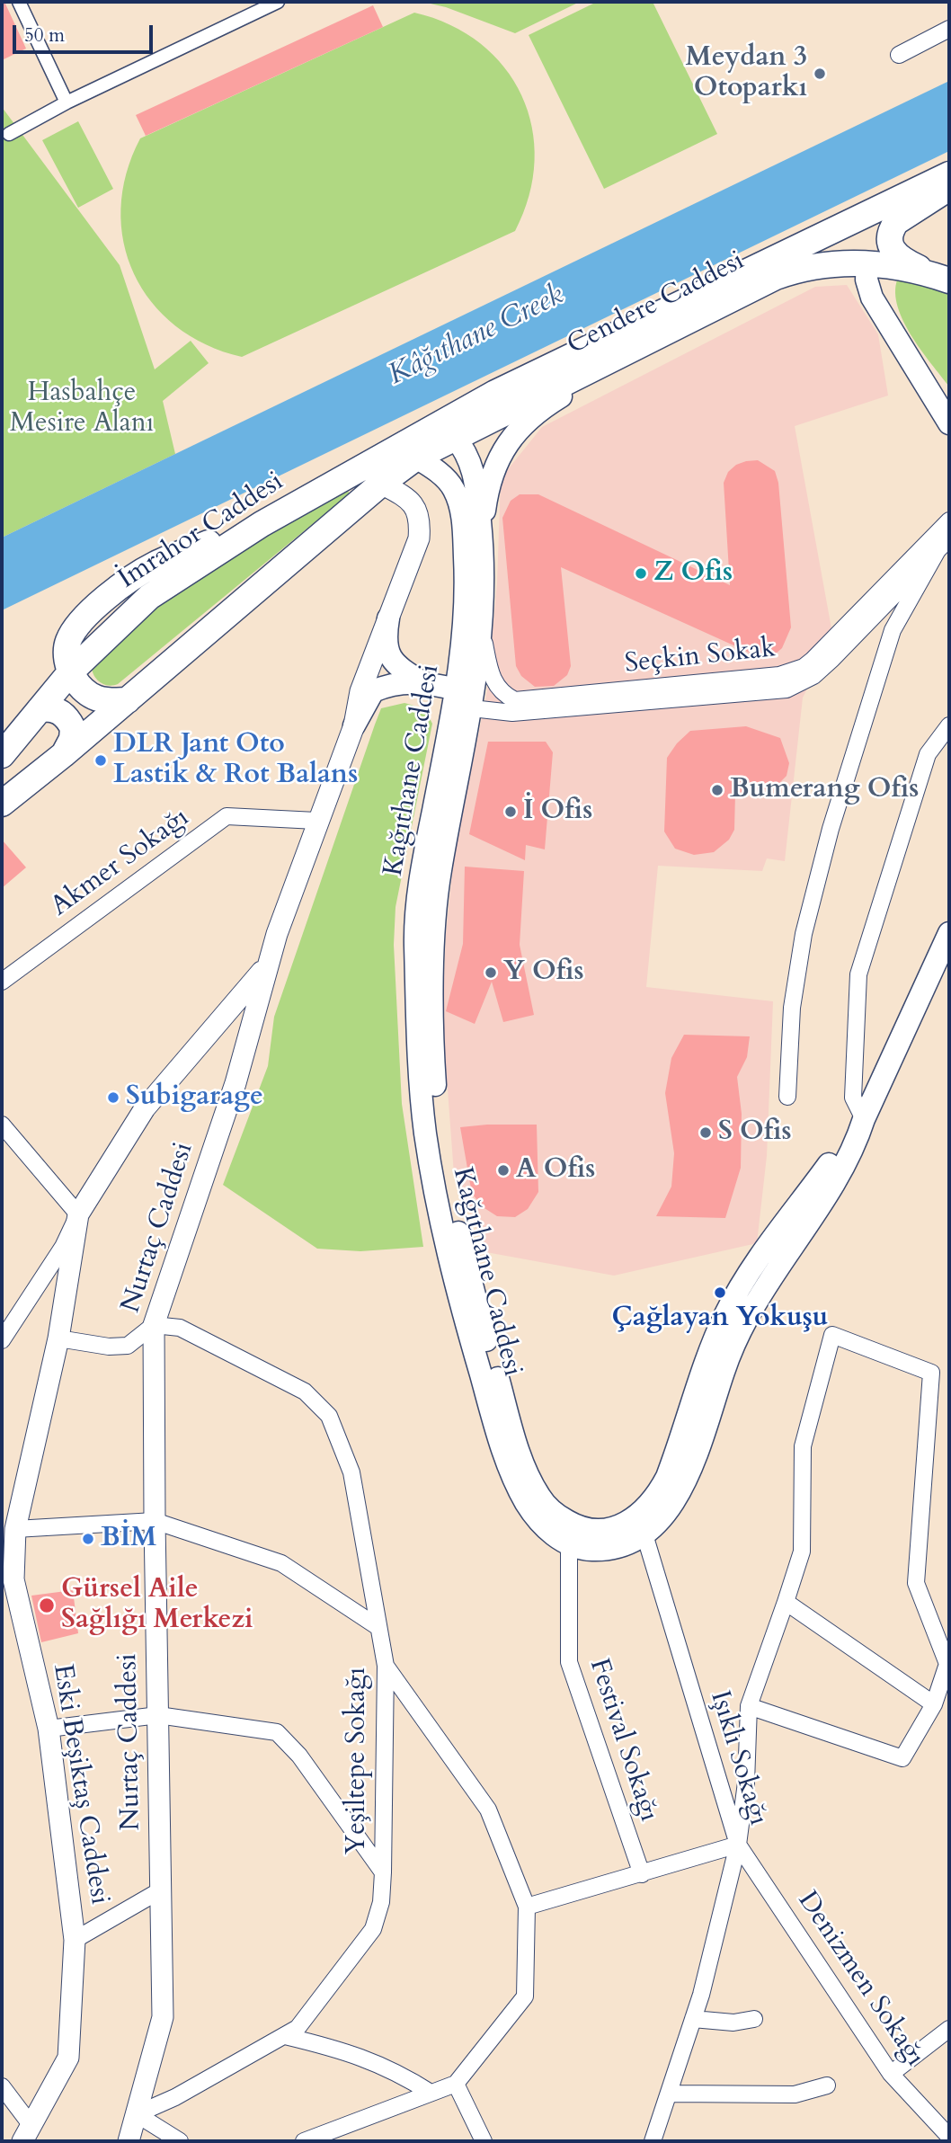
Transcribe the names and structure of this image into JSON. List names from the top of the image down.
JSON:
{
  "streets": {
    "main road": ["Cendere Caddesi", "İmrahor Caddesi", "Kağıthane Caddesi"],
    "street": [
      "Seçkin Sokak",
      "Akmer Sokağı",
      "Nurtaç Caddesi",
      "Festival Sokağı",
      "Işıklı Sokağı",
      "Yeşiltepe Sokağı",
      "Eski Beşiktaş Caddesi",
      "Denizmen Sokağı"
    ]
  },
  "crossings": [
    ["Cendere Caddesi", "İmrahor Caddesi"],
    ["Cendere Caddesi", "Kağıthane Caddesi"],
    ["İmrahor Caddesi", "Kağıthane Caddesi"],
    ["Seçkin Sokak", "Kağıthane Caddesi"],
    ["Kağıthane Caddesi", "Festival Sokağı"],
    ["Kağıthane Caddesi", "Işıklı Sokağı"],
    ["Akmer Sokağı", "Nurtaç Caddesi"],
    ["Nurtaç Caddesi", "Yeşiltepe Sokağı"],
    ["Nurtaç Caddesi", "Eski Beşiktaş Caddesi"],
    ["Işıklı Sokağı", "Denizmen Sokağı"]
  ],
  "water": ["Kâğıthane Creek"],
  "parks": ["Hasbahçe Mesire Alanı"],
  "places": [
    "Meydan 3 Otoparkı",
    "Z Ofis",
    "DLR Jant Oto Lastik & Rot Balans",
    "Bumerang Ofis",
    "İ Ofis",
    "Y Ofis",
    "Subigarage",
    "S Ofis",
    "A Ofis",
    "Çağlayan Yokuşu",
    "BİM",
    "Gürsel Aile Sağlığı Merkezi"
  ],
  "scale_bar": "50 m"
}
